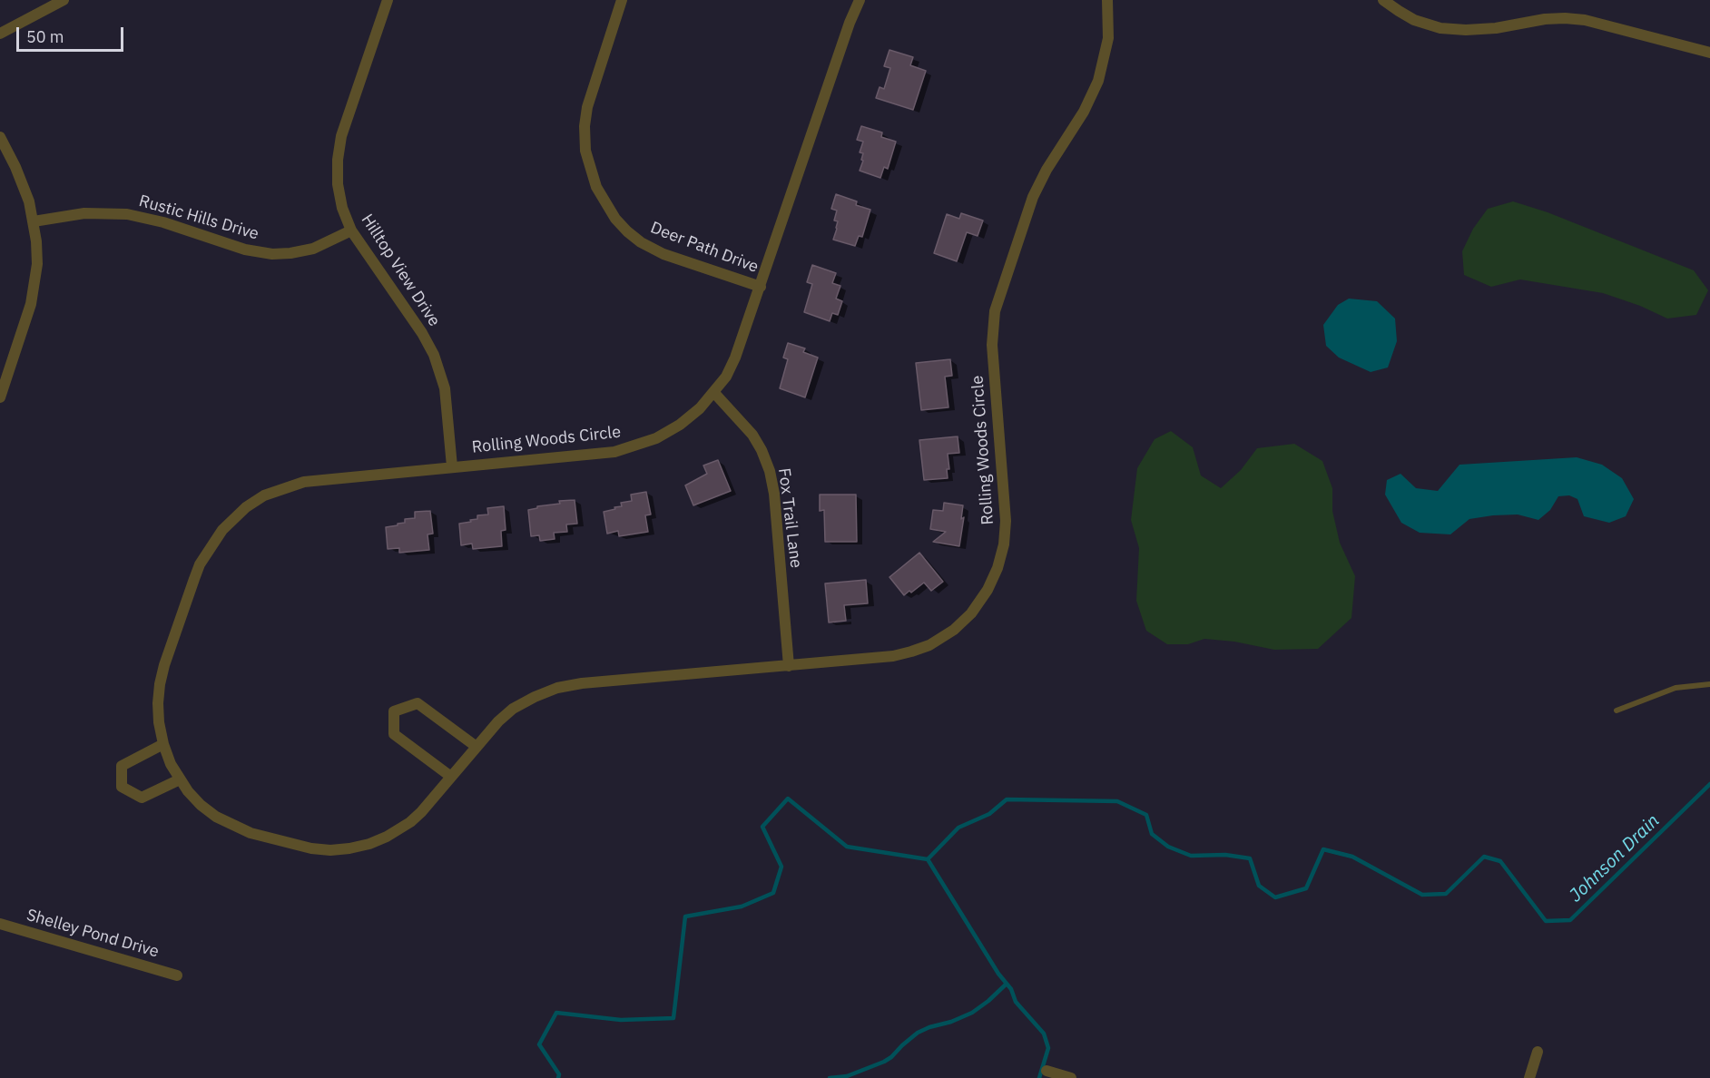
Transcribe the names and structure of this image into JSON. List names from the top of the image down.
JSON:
{
  "streets": {
    "street": [
      "Rustic Hills Drive",
      "Deer Path Drive",
      "Hilltop View Drive",
      "Rolling Woods Circle",
      "Fox Trail Lane",
      "Shelley Pond Drive"
    ]
  },
  "crossings": [
    ["Rustic Hills Drive", "Hilltop View Drive"],
    ["Deer Path Drive", "Rolling Woods Circle"],
    ["Hilltop View Drive", "Rolling Woods Circle"],
    ["Rolling Woods Circle", "Fox Trail Lane"]
  ],
  "water": ["Johnson Drain"],
  "scale_bar": "50 m"
}
